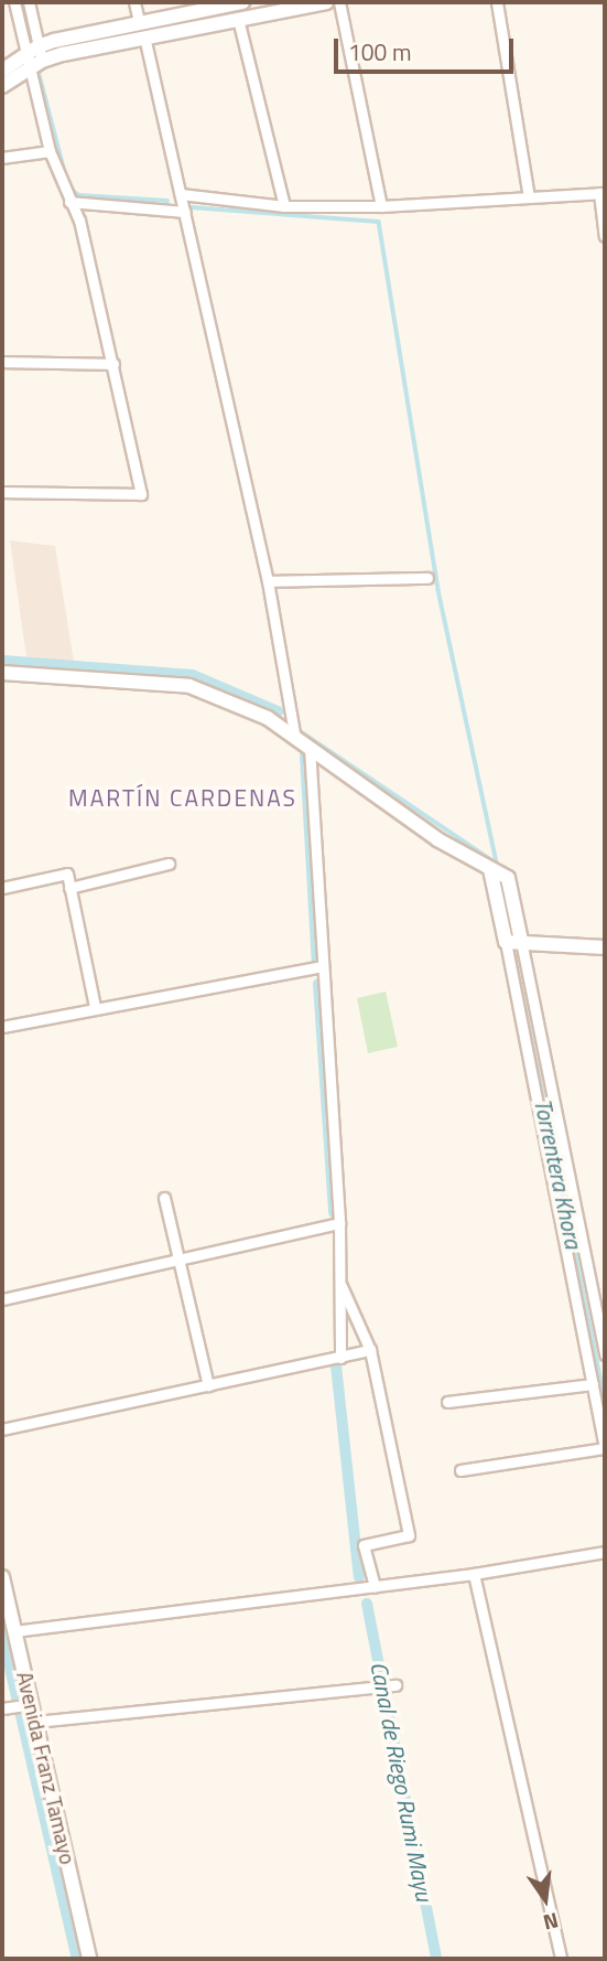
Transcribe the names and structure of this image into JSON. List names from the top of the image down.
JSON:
{
  "streets": {
    "main road": ["Avenida Franz Tamayo"]
  },
  "districts": ["MARTÍN CARDENAS"],
  "water": ["Torrentera Khora", "Canal de Riego Rumi Mayu"],
  "scale_bar": "100 m",
  "north": "bottom"
}
